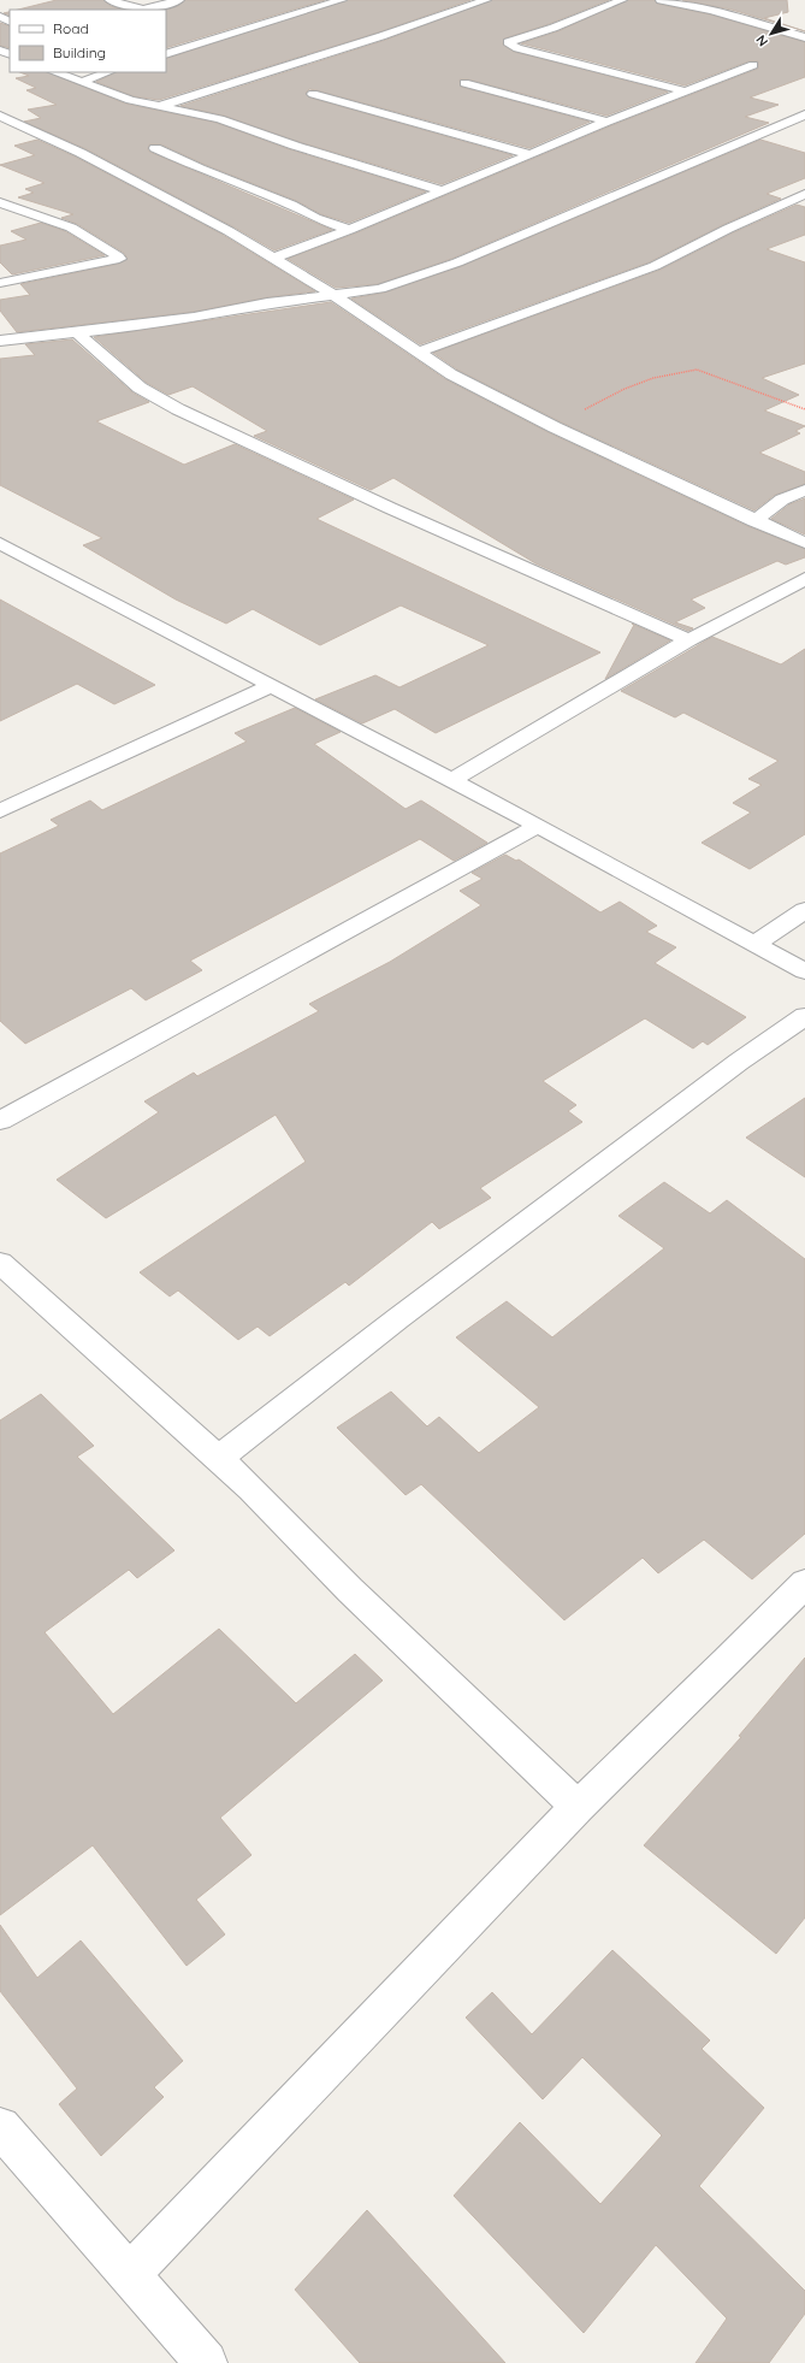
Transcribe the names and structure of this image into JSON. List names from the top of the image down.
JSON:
{
  "legend": ["Road", "Building"],
  "north": "bottom left"
}
